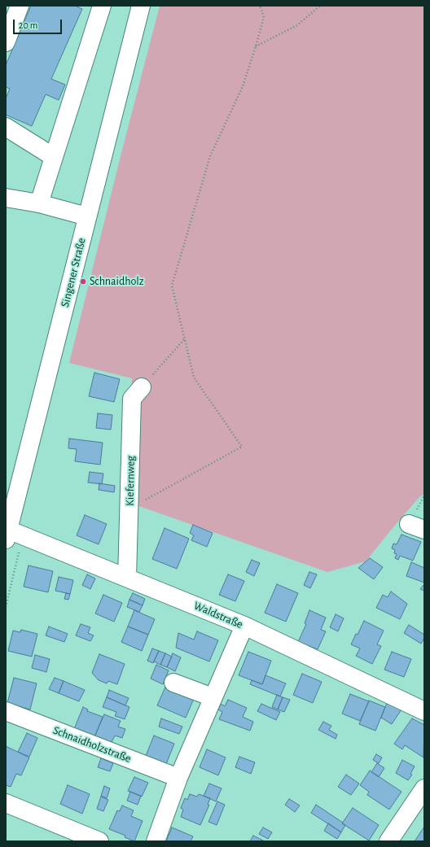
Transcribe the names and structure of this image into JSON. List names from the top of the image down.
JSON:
{
  "streets": {
    "street": [
      "Singener Straße",
      "Kiefernweg",
      "Waldstraße",
      "Schnaidholzstraße"
    ]
  },
  "crossings": [
    ["Singener Straße", "Waldstraße"],
    ["Kiefernweg", "Waldstraße"]
  ],
  "places": ["Schnaidholz"],
  "scale_bar": "20 m"
}
